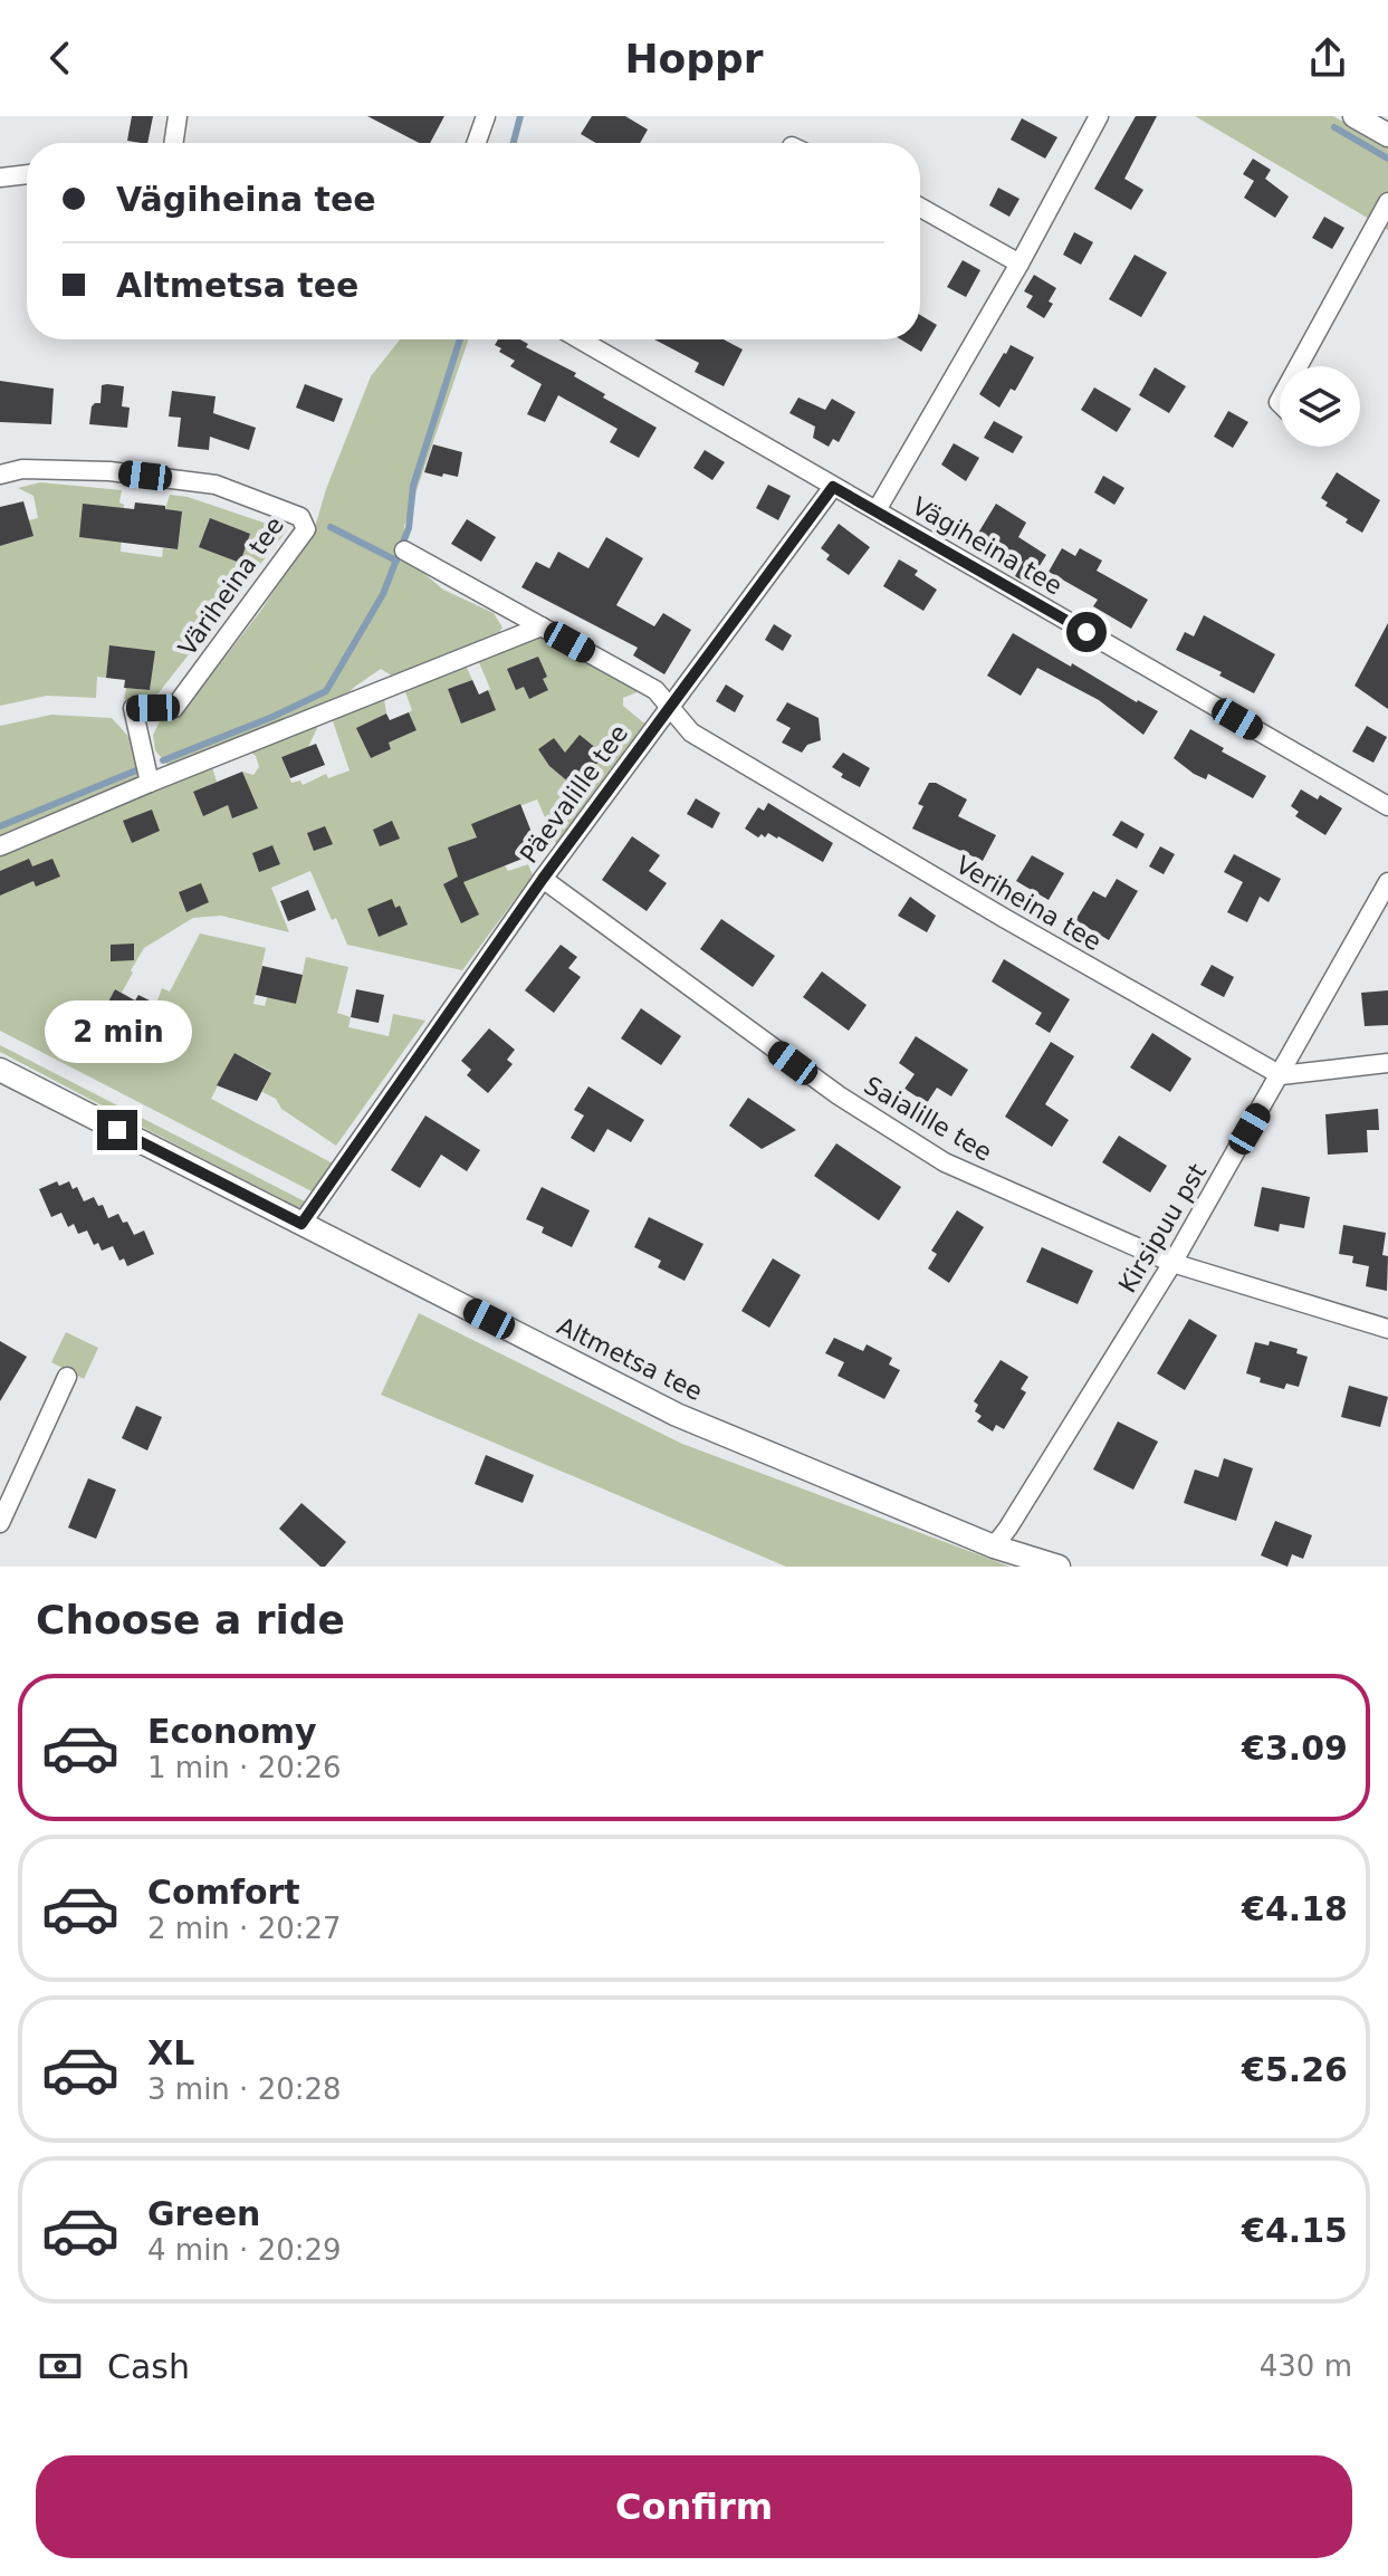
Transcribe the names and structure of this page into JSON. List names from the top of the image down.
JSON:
{
  "streets": {
    "street": [
      "Vägiheina tee",
      "Väriheina tee",
      "Päevalille tee",
      "Veriheina tee",
      "Saialille tee",
      "Kirsipuu pst",
      "Altmetsa tee"
    ]
  },
  "crossings": [
    ["Vägiheina tee", "Päevalille tee"],
    ["Päevalille tee", "Veriheina tee"],
    ["Päevalille tee", "Saialille tee"],
    ["Päevalille tee", "Altmetsa tee"],
    ["Veriheina tee", "Kirsipuu pst"],
    ["Saialille tee", "Kirsipuu pst"],
    ["Kirsipuu pst", "Altmetsa tee"]
  ],
  "page": {
    "header": "Hoppr",
    "banner": ["Vägiheina tee", "Altmetsa tee"],
    "bubble": "2 min",
    "heading": "Choose a ride",
    "list": [
      {
        "name": "Economy",
        "note": "1 min · 20:26",
        "value": "€3.09"
      },
      {
        "name": "Comfort",
        "note": "2 min · 20:27",
        "value": "€4.18"
      },
      {
        "name": "XL",
        "note": "3 min · 20:28",
        "value": "€5.26"
      },
      {
        "name": "Green",
        "note": "4 min · 20:29",
        "value": "€4.15"
      }
    ],
    "pay": ["Cash", "430 m"],
    "buttons": "Confirm"
  }
}
